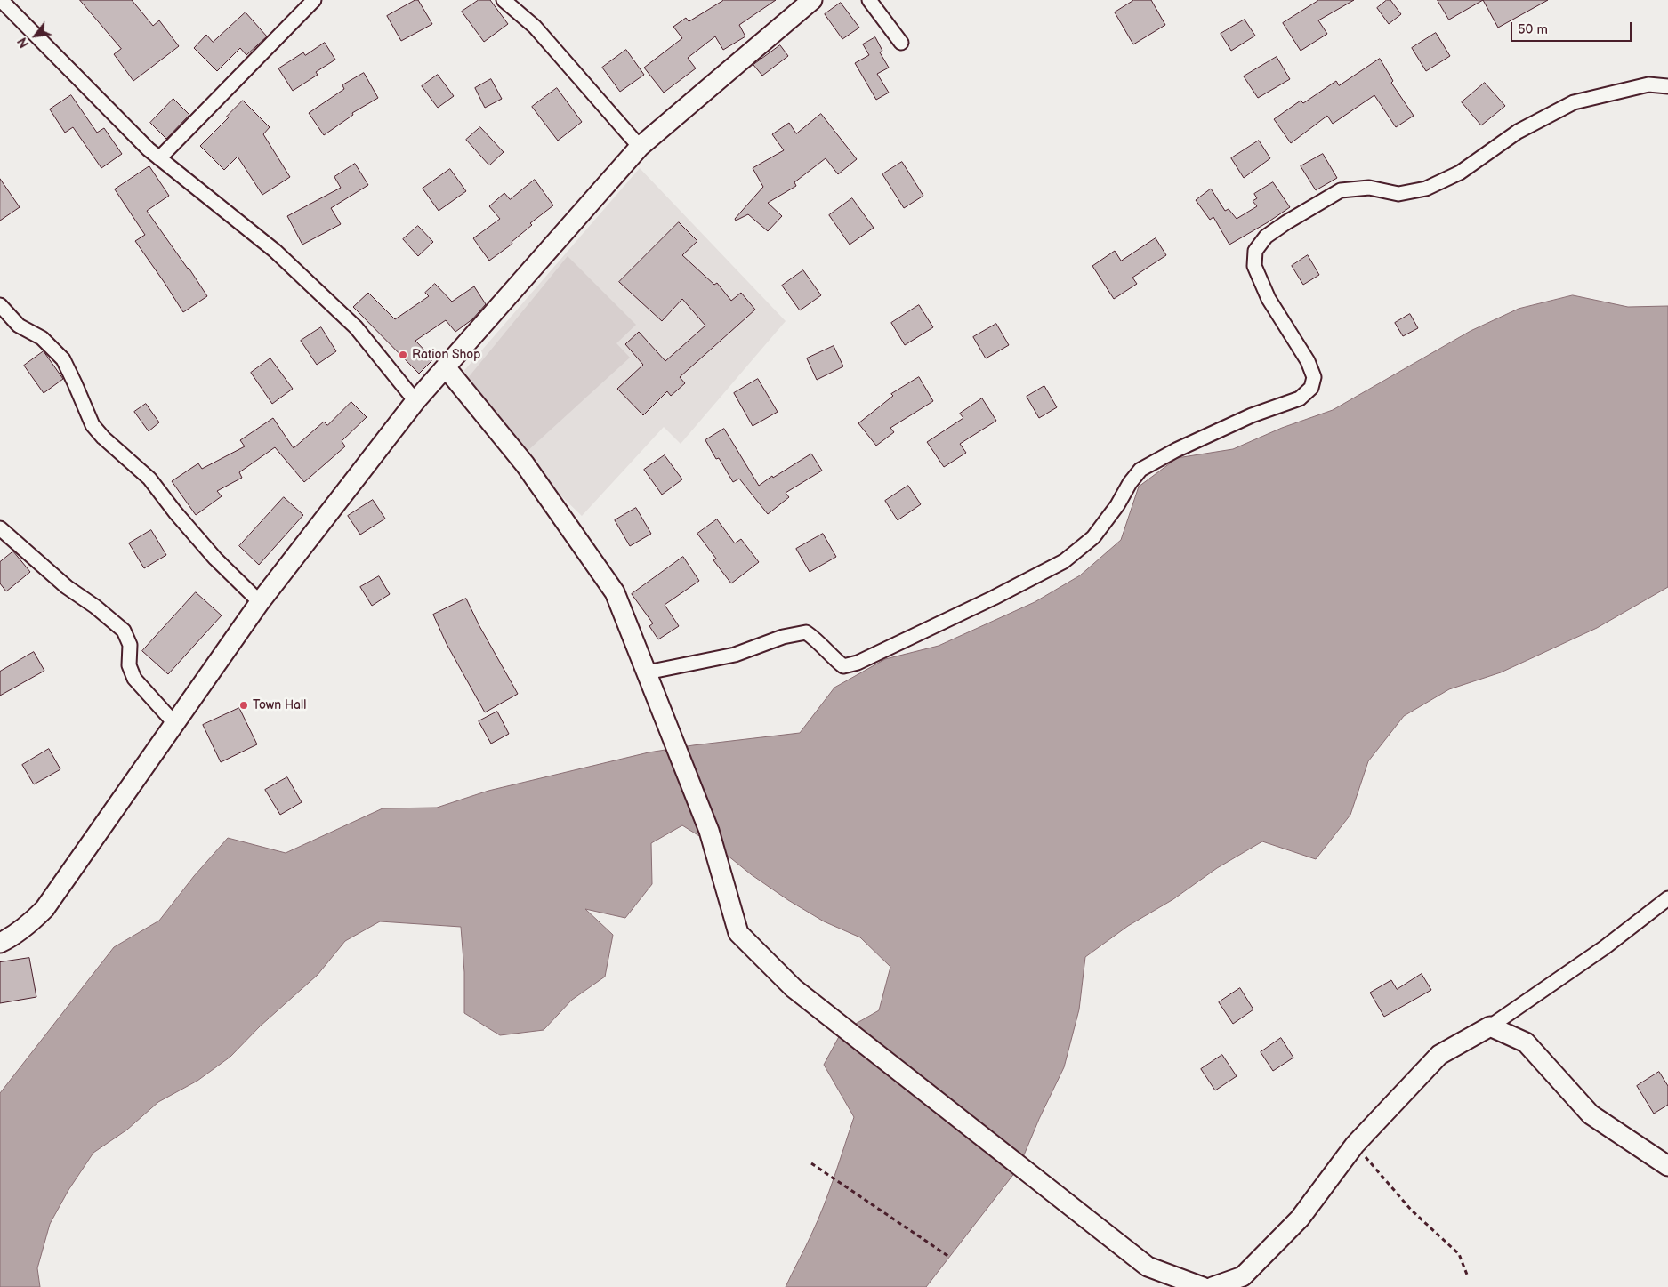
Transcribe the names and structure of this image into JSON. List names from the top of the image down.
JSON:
{
  "places": ["Ration Shop", "Town Hall"],
  "scale_bar": "50 m",
  "north": "bottom left"
}
